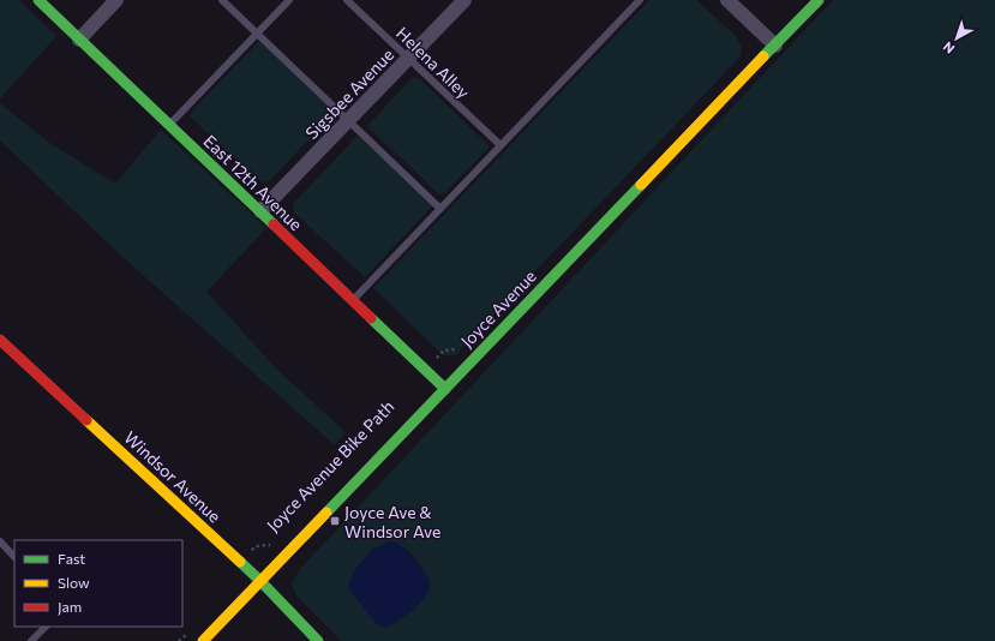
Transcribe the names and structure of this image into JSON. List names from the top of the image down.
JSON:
{
  "streets": {
    "street": [
      "Sigsbee Avenue",
      "East 12th Avenue",
      "Joyce Avenue",
      "Windsor Avenue"
    ],
    "lane": ["Helena Alley"],
    "path": ["Joyce Avenue Bike Path"]
  },
  "crossings": [
    ["Helena Alley", "Sigsbee Avenue"],
    ["Sigsbee Avenue", "East 12th Avenue"],
    ["East 12th Avenue", "Joyce Avenue"],
    ["Joyce Avenue", "Windsor Avenue"],
    ["Joyce Avenue Bike Path", "Windsor Avenue"]
  ],
  "places": {
    "transit": ["Joyce Ave & Windsor Ave"]
  },
  "legend": ["Fast", "Slow", "Jam"],
  "north": "bottom left"
}
